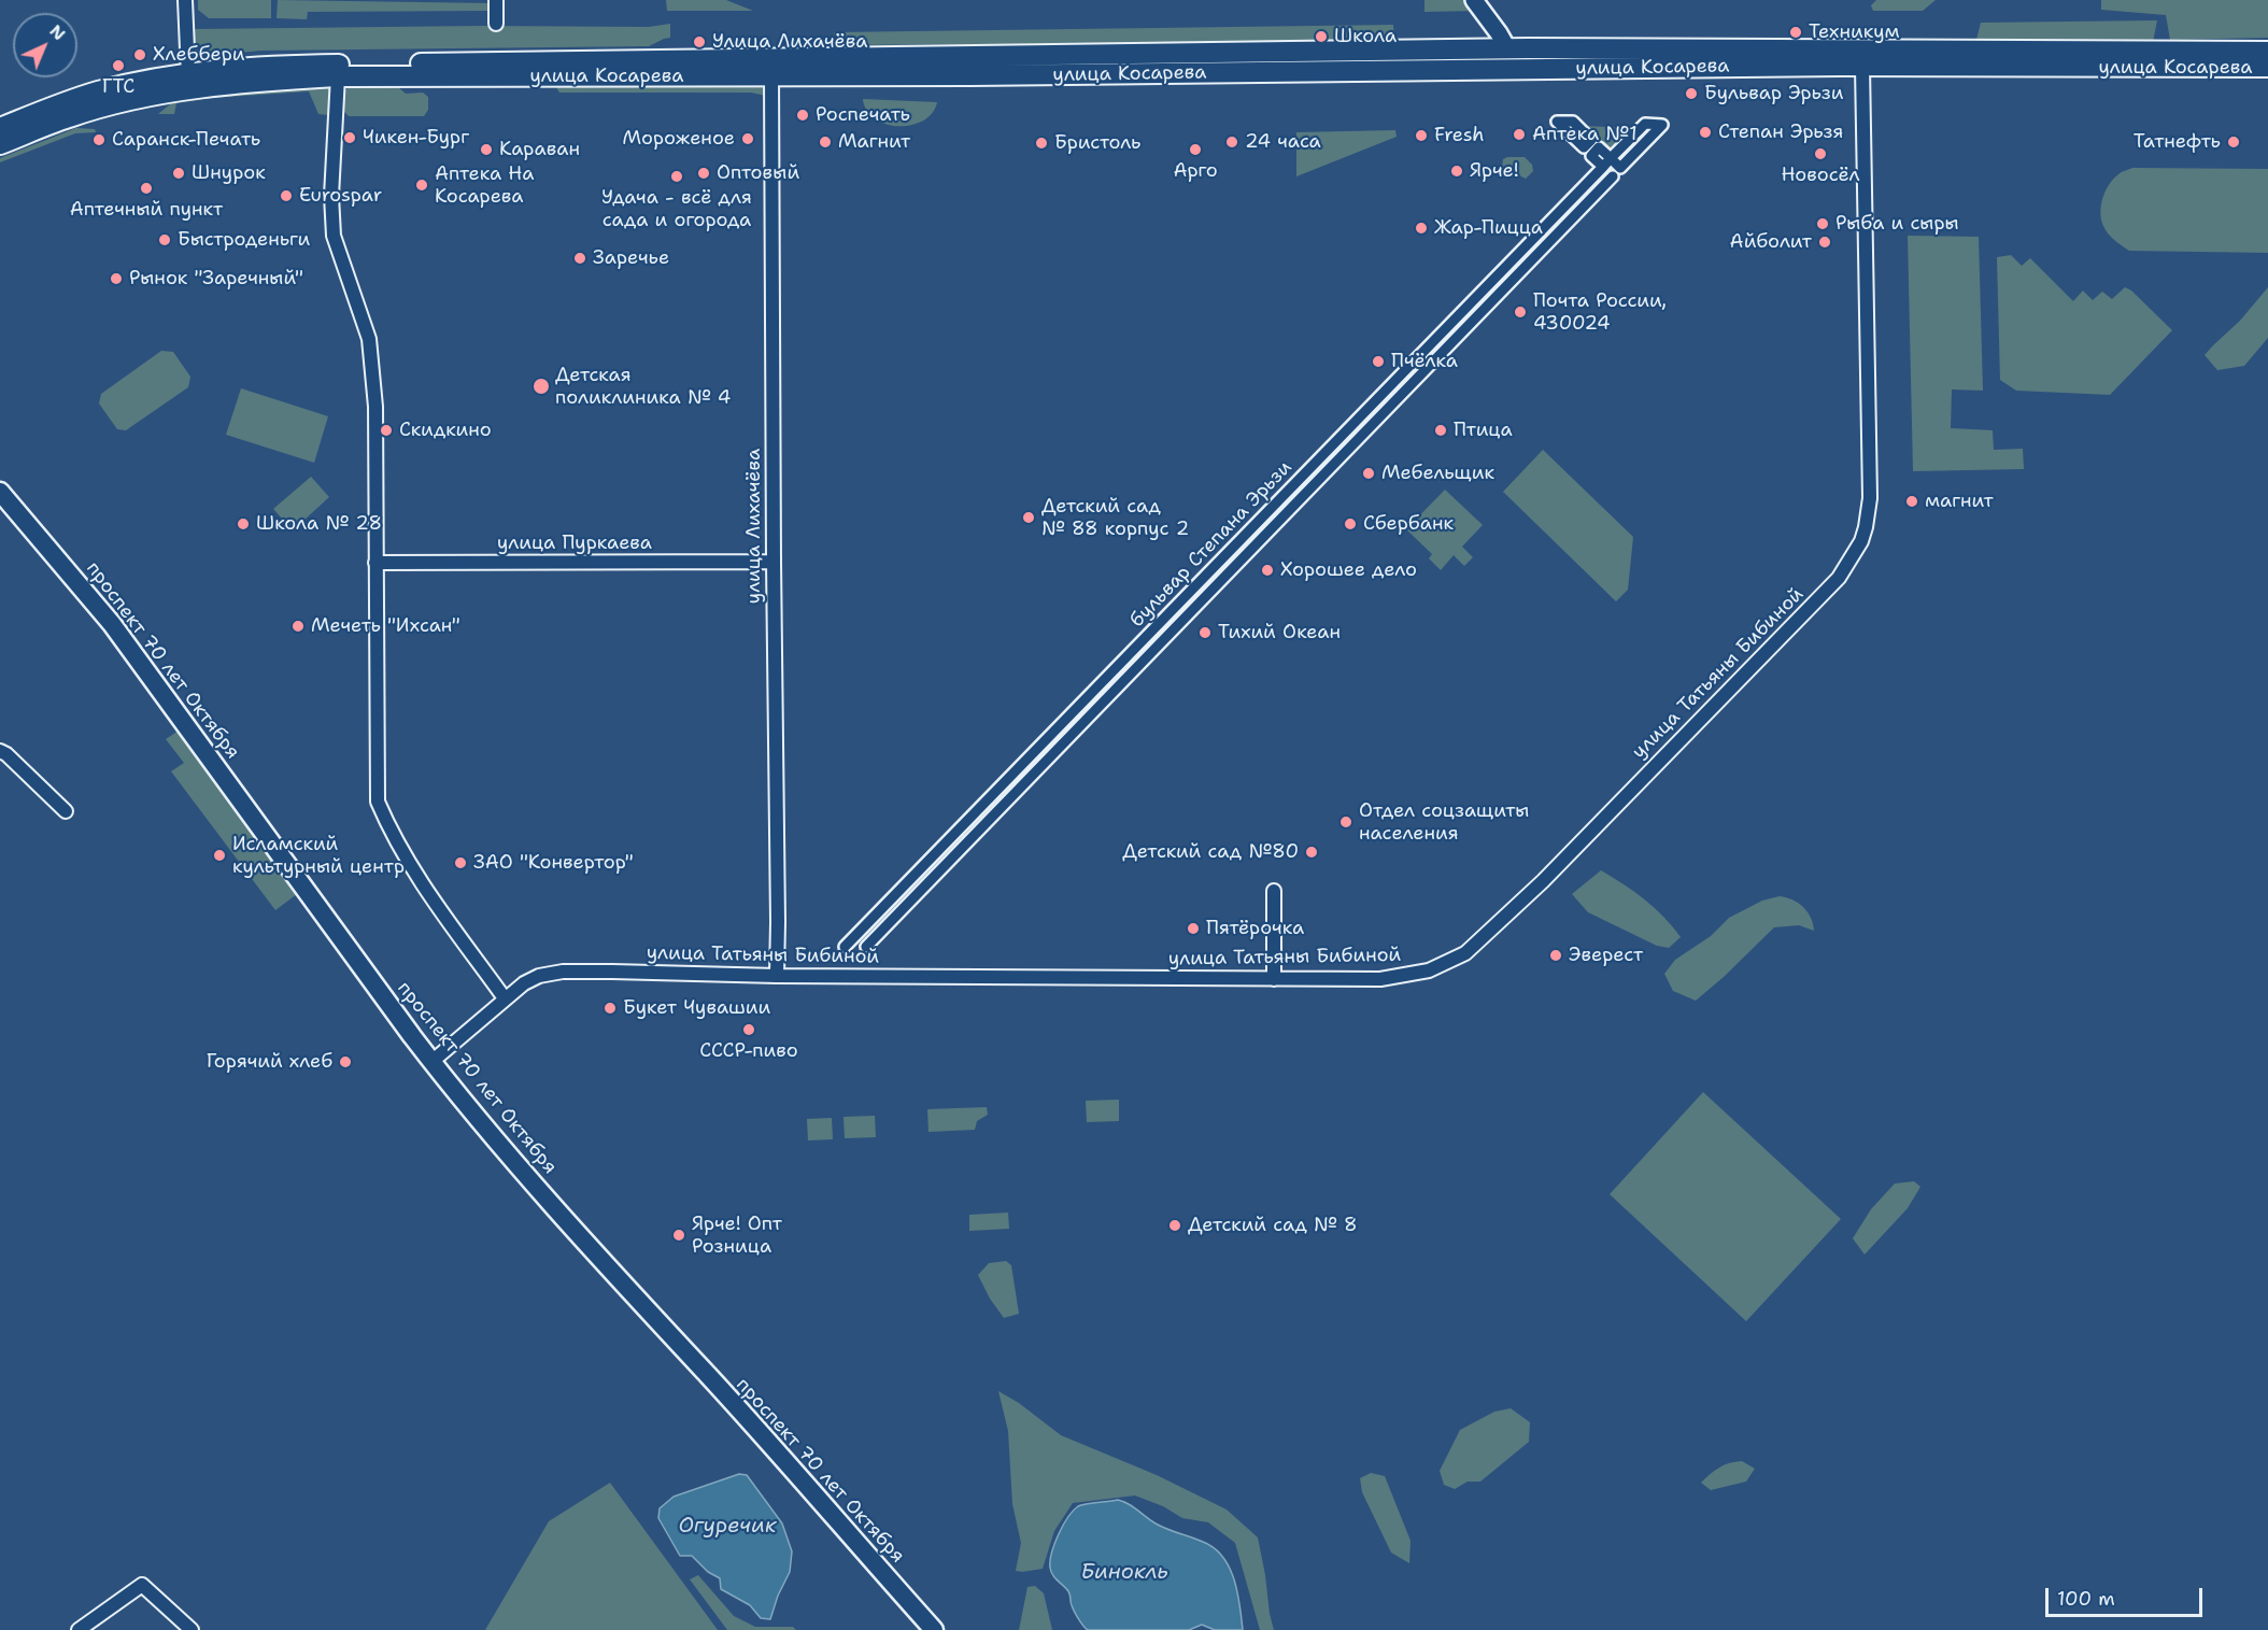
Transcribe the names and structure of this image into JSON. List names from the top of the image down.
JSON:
{
  "streets": {
    "main road": ["улица Косарева", "проспект 70 лет Октября"],
    "street": [
      "улица Лихачёва",
      "улица Пуркаева",
      "бульвар Степана Эрьзи",
      "улица Татьяны Бибиной"
    ]
  },
  "crossings": [
    ["улица Косарева", "улица Лихачёва"],
    ["улица Косарева", "улица Татьяны Бибиной"],
    ["улица Лихачёва", "улица Пуркаева"],
    ["улица Лихачёва", "улица Татьяны Бибиной"],
    ["проспект 70 лет Октября", "улица Татьяны Бибиной"]
  ],
  "water": ["Огуречик", "Бинокль"],
  "places": [
    "Техникум",
    "Школа",
    "Улица Лихачёва",
    "Хлеббери",
    "ГТС",
    "Бульвар Эрьзи",
    "Роспечать",
    "Степан Эрьзя",
    "Аптека №1",
    "Fresh",
    "Чикен-Бург",
    "Мороженое",
    "Саранск-Печать",
    "Магнит",
    "24 часа",
    "Татнефть",
    "Бристоль",
    "Караван",
    "Арго",
    "Новосёл",
    "Ярче!",
    "Шнурок",
    "Оптовый",
    "Удача - всё для сада и огорода",
    "Аптека На Косарева",
    "Аптечный пункт",
    "Eurospar",
    "Рыба и сыры",
    "Жар-Пицца",
    "Быстроденьги",
    "Айболит",
    "Заречье",
    "Рынок \"Заречный\"",
    "Почта России, 430024",
    "Пчёлка",
    "Детская поликлиника № 4",
    "Скидкино",
    "Птица",
    "Мебельщик",
    "магнит",
    "Детский сад № 88 корпус 2",
    "Школа № 28",
    "Сбербанк",
    "Хорошее дело",
    "Мечеть \"Ихсан\"",
    "Тихий Океан",
    "Отдел соцзащиты населения",
    "Детский сад №80",
    "Исламский культурный центр",
    "ЗАО \"Конвертор\"",
    "Пятёрочка",
    "Эверест",
    "Букет Чувашии",
    "СССР-пиво",
    "Горячий хлеб",
    "Детский сад № 8",
    "Ярче! Опт Розница"
  ],
  "scale_bar": "100 m",
  "north": "top right"
}
